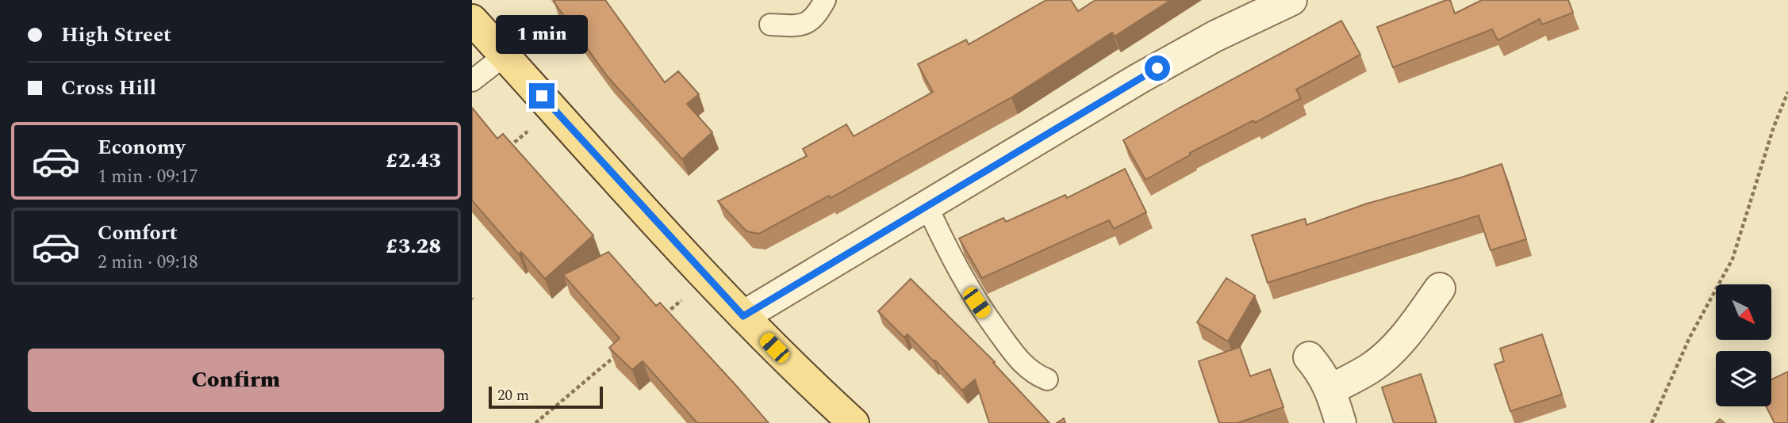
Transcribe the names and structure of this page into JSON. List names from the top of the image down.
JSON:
{
  "scale_bar": "20 m",
  "north": "bottom right",
  "page": {
    "banner": ["High Street", "Cross Hill"],
    "bubble": "1 min",
    "list": [
      {
        "name": "Economy",
        "note": "1 min · 09:17",
        "value": "£2.43"
      },
      {
        "name": "Comfort",
        "note": "2 min · 09:18",
        "value": "£3.28"
      }
    ],
    "buttons": "Confirm",
    "scale": "20 m"
  }
}
